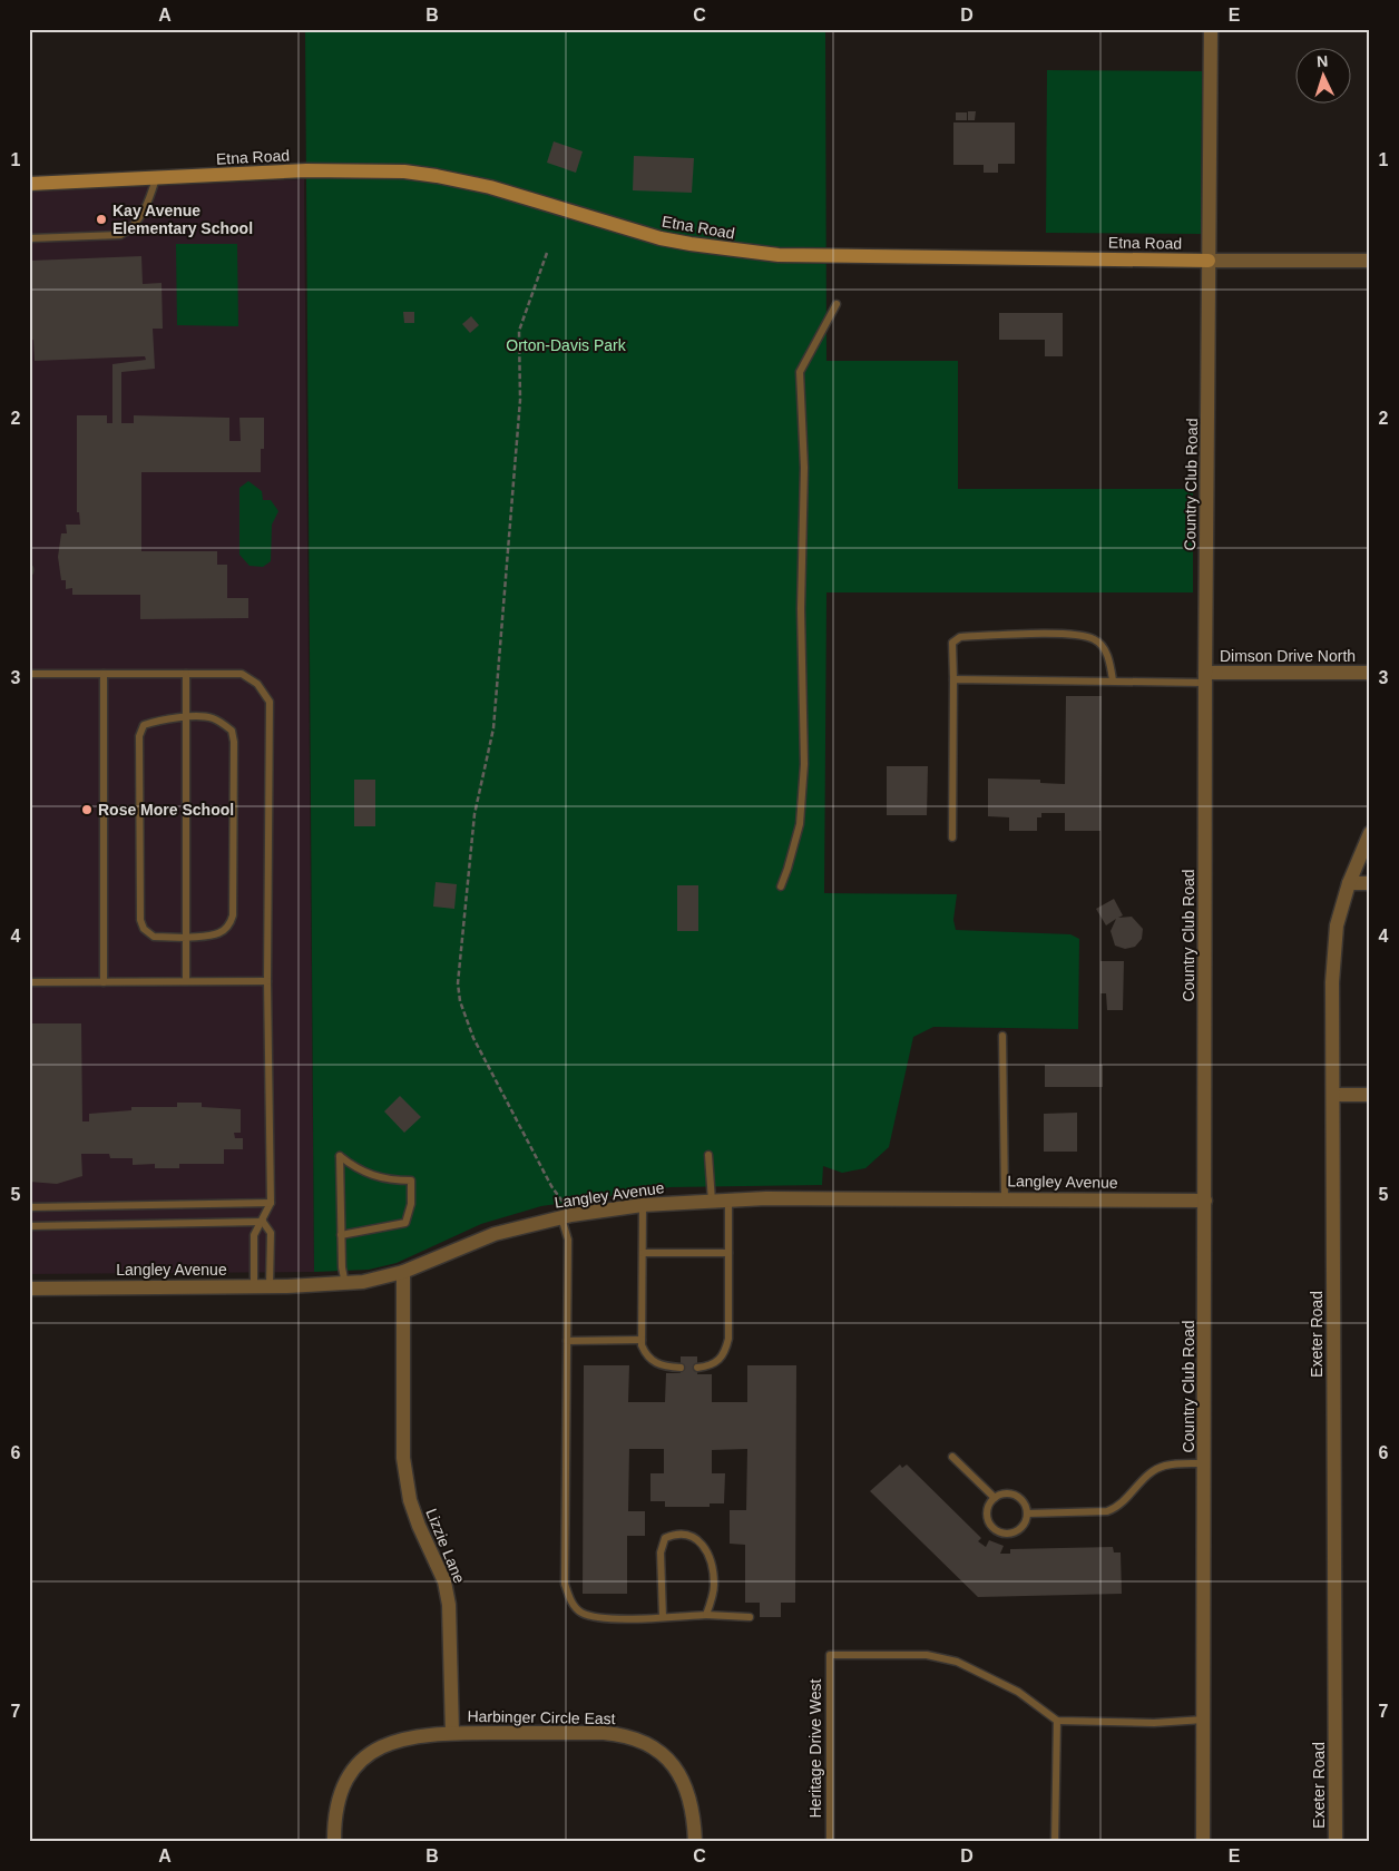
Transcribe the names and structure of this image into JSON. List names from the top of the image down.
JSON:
{
  "streets": {
    "street": [
      "Etna Road",
      "Country Club Road",
      "Dimson Drive North",
      "Langley Avenue",
      "Exeter Road",
      "Lizzie Lane",
      "Harbinger Circle East"
    ],
    "lane": ["Heritage Drive West"]
  },
  "crossings": [
    ["Etna Road", "Country Club Road"],
    ["Country Club Road", "Dimson Drive North"],
    ["Country Club Road", "Langley Avenue"],
    ["Langley Avenue", "Lizzie Lane"],
    ["Lizzie Lane", "Harbinger Circle East"]
  ],
  "parks": ["Orton-Davis Park"],
  "places": ["Kay Avenue Elementary School", "Rose More School"],
  "north": "top",
  "grid": {
    "columns": [
      "A",
      "B",
      "C",
      "D",
      "E"
    ],
    "rows": [
      "1",
      "2",
      "3",
      "4",
      "5",
      "6",
      "7"
    ]
  }
}
